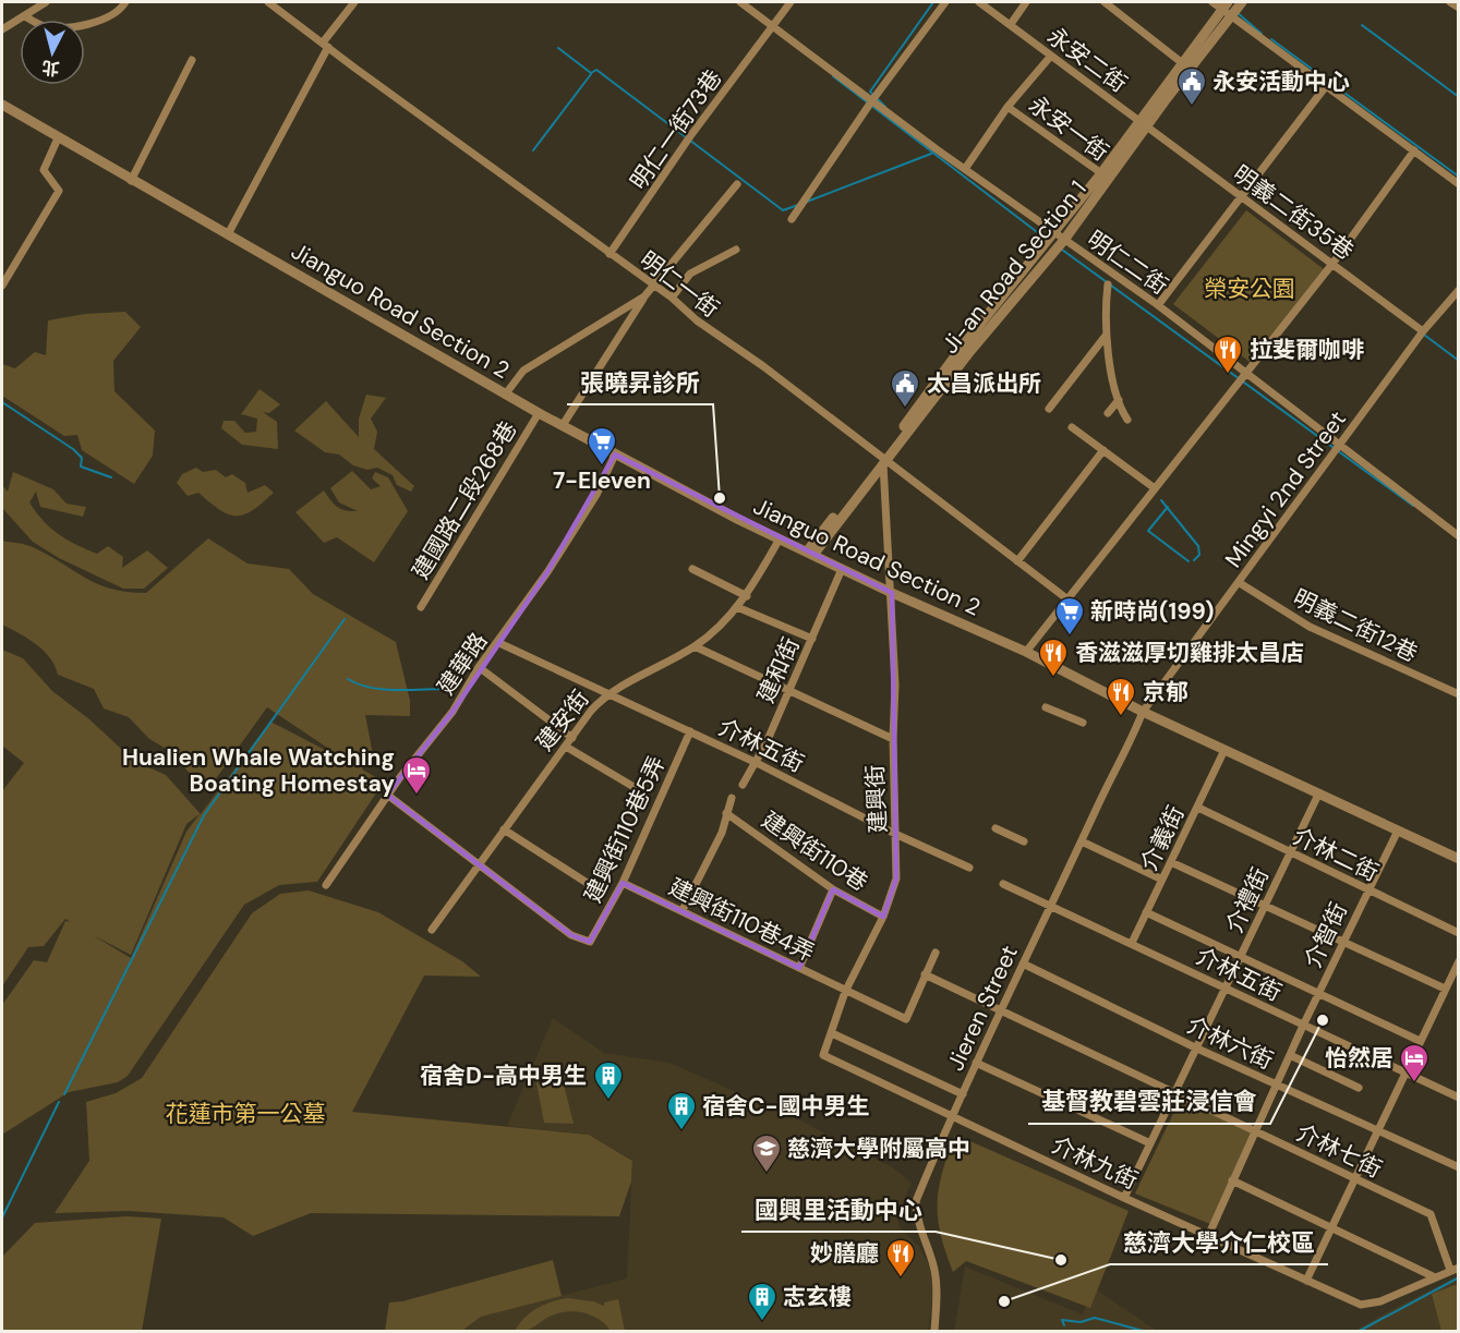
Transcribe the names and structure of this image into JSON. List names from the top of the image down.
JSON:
{
  "streets": {
    "street": [
      "永安二街",
      "永安一街",
      "明仁一街73巷",
      "明義二街35巷",
      "明仁二街",
      "Ji-an Road Section 1",
      "明仁一街",
      "Jianguo Road Section 2",
      "Mingyi 2nd Street",
      "建國路二段268巷",
      "明義二街12巷",
      "建華路",
      "建和街",
      "建安街",
      "介林五街",
      "建興街",
      "建興街110巷5弄",
      "介義街",
      "建興街110巷",
      "介林二街",
      "介禮街",
      "建興街110巷4弄",
      "介智街",
      "Jieren Street",
      "介林六街",
      "介林七街",
      "介林九街"
    ]
  },
  "crossings": [
    ["永安二街", "明義二街35巷"],
    ["永安二街", "Ji-an Road Section 1"],
    ["永安一街", "Ji-an Road Section 1"],
    ["明仁一街73巷", "明仁二街"],
    ["明仁一街73巷", "明仁一街"],
    ["明義二街35巷", "Ji-an Road Section 1"],
    ["明義二街35巷", "Mingyi 2nd Street"],
    ["明仁二街", "Ji-an Road Section 1"],
    ["明仁二街", "Mingyi 2nd Street"],
    ["Ji-an Road Section 1", "明仁一街"],
    ["Ji-an Road Section 1", "Jianguo Road Section 2"],
    ["Ji-an Road Section 1", "建興街"],
    ["明仁一街", "建興街"],
    ["Jianguo Road Section 2", "Mingyi 2nd Street"],
    ["Jianguo Road Section 2", "建國路二段268巷"],
    ["Jianguo Road Section 2", "建華路"],
    ["Jianguo Road Section 2", "建和街"],
    ["Jianguo Road Section 2", "建安街"],
    ["Jianguo Road Section 2", "建興街"],
    ["Jianguo Road Section 2", "介義街"],
    ["Jianguo Road Section 2", "介禮街"],
    ["Jianguo Road Section 2", "介智街"],
    ["Jianguo Road Section 2", "Jieren Street"],
    ["Mingyi 2nd Street", "明義二街12巷"],
    ["Mingyi 2nd Street", "Jieren Street"],
    ["建華路", "介林五街"],
    ["建和街", "介林五街"],
    ["建安街", "介林五街"],
    ["建安街", "建興街110巷5弄"],
    ["介林五街", "建興街"],
    ["介林五街", "建興街110巷5弄"],
    ["介林五街", "介義街"],
    ["介林五街", "介禮街"],
    ["介林五街", "介智街"],
    ["介林五街", "Jieren Street"],
    ["建興街", "建興街110巷"],
    ["建興街", "建興街110巷4弄"],
    ["建興街", "介林九街"],
    ["建興街110巷5弄", "建興街110巷4弄"],
    ["介義街", "介林二街"],
    ["介林二街", "介禮街"],
    ["介林二街", "介智街"],
    ["介禮街", "介林六街"],
    ["介禮街", "介林七街"],
    ["介禮街", "介林九街"],
    ["建興街110巷4弄", "介林七街"],
    ["建興街110巷4弄", "介林九街"],
    ["介智街", "介林六街"],
    ["介智街", "介林七街"],
    ["介智街", "介林九街"],
    ["Jieren Street", "介林六街"],
    ["Jieren Street", "介林七街"],
    ["Jieren Street", "介林九街"],
    ["介林七街", "介林九街"]
  ],
  "parks": ["榮安公園", "花蓮市第一公墓"],
  "places": {
    "public building": ["永安活動中心", "太昌派出所"],
    "restaurant": [
      "拉斐爾咖啡",
      "香滋滋厚切雞排太昌店",
      "京郁",
      "妙膳廳"
    ],
    "supermarket": ["7-Eleven", "新時尚(199)"],
    "other": [
      "張曉昇診所",
      "基督教碧雲莊浸信會",
      "國興里活動中心",
      "慈濟大學介仁校區"
    ],
    "hotel": ["Hualien Whale Watching Boating Homestay", "怡然居"],
    "building": ["宿舍D-高中男生", "宿舍C-國中男生", "志玄樓"],
    "school or university": ["慈濟大學附屬高中"]
  },
  "north": "bottom"
}
